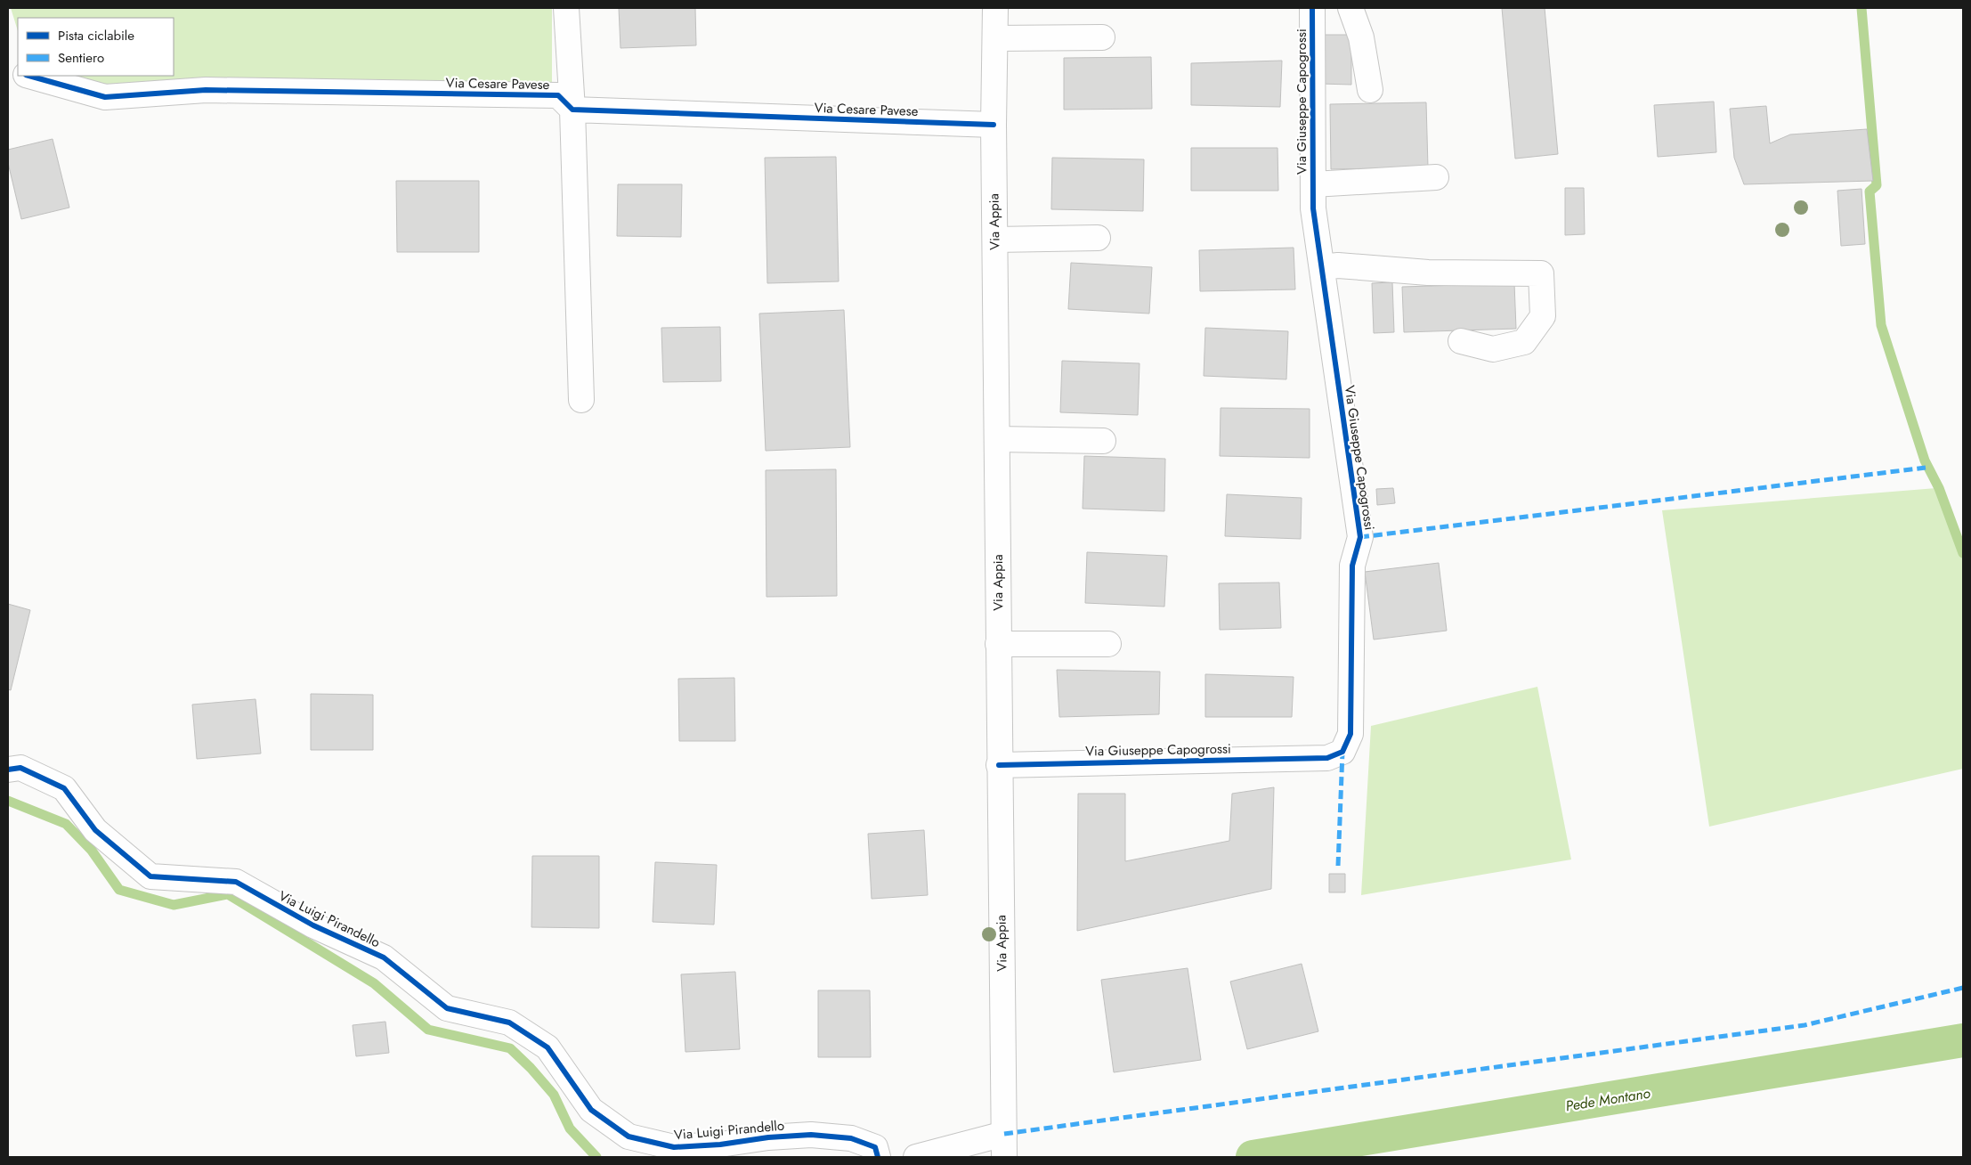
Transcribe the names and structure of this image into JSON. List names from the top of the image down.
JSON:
{
  "streets": {
    "street": [
      "Via Cesare Pavese",
      "Via Giuseppe Capogrossi",
      "Via Appia",
      "Via Luigi Pirandello"
    ]
  },
  "crossings": [
    ["Via Cesare Pavese", "Via Appia"],
    ["Via Giuseppe Capogrossi", "Via Appia"]
  ],
  "water": ["Pede Montano"],
  "legend": ["Pista ciclabile", "Sentiero"]
}
